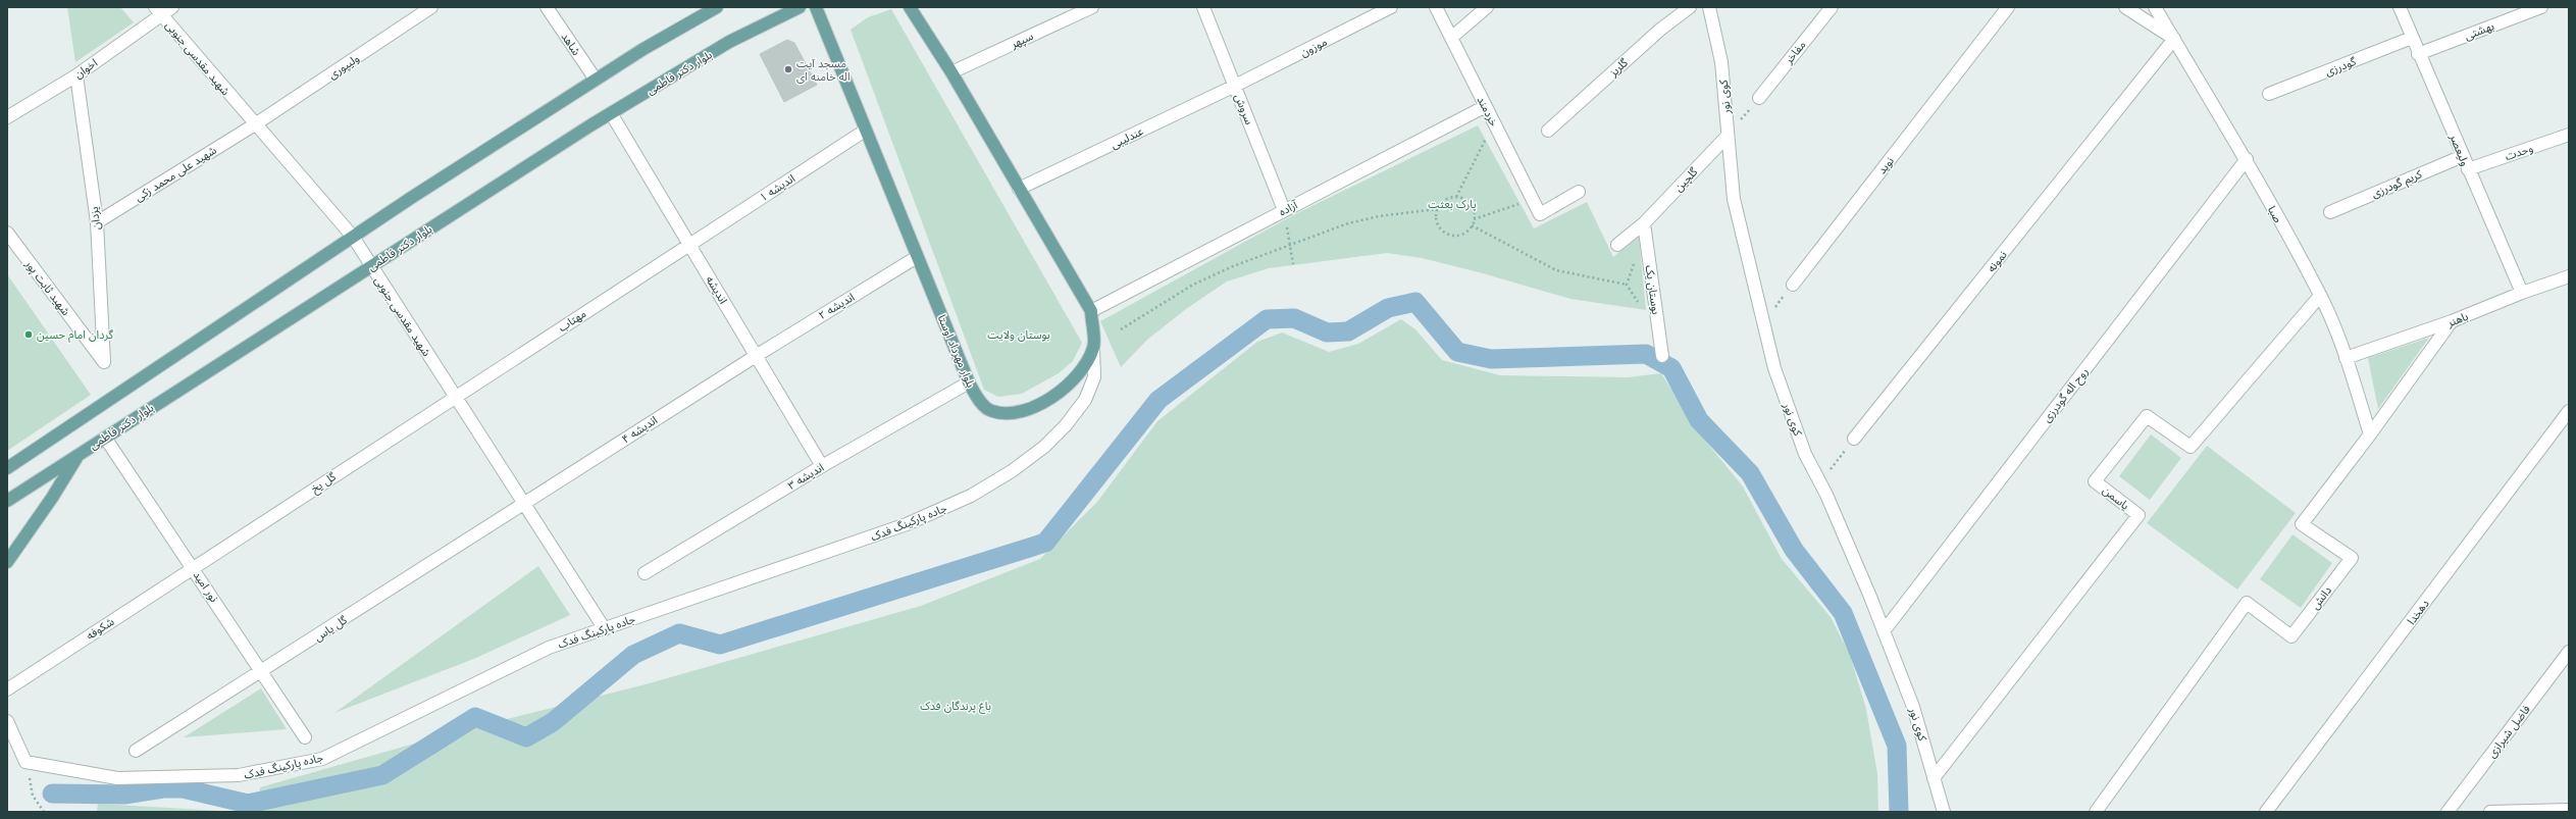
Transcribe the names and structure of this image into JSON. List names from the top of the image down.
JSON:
{
  "streets": {
    "main road": ["بلوار دکتر فاطمی", "بلوار مهرداد اوستا"],
    "street": [
      "بهشتی",
      "سپهر",
      "شاهد",
      "موزون",
      "مفاخر",
      "شهید مقدسی جنوبی",
      "ولیپوری",
      "گودرزی",
      "گلریز",
      "اخوان",
      "کوی نور",
      "سروش",
      "خردمند",
      "عندلیبی",
      "ولیعصر",
      "وحدت",
      "نوید",
      "شهید علی محمد زکی",
      "گلچین",
      "کریم گودرزی",
      "اندیشه ۱",
      "آزاده",
      "صبا",
      "یزدان",
      "نمونه",
      "شهید ثابت پور",
      "اندیشه",
      "بوستان یک",
      "اندیشه ۲",
      "باهنر",
      "مهتاب",
      "روح اله گودرزی",
      "اندیشه ۴",
      "اندیشه ۳",
      "گل یخ",
      "یاسمن",
      "جاده پارکینگ فدک",
      "نور امید",
      "دانش",
      "دهخدا",
      "شکوفه",
      "گل یاس",
      "فاضل شیرازی"
    ]
  },
  "crossings": [
    ["بهشتی", "ولیعصر"],
    ["موزون", "سروش"],
    ["موزون", "عندلیبی"],
    ["شهید مقدسی جنوبی", "ولیپوری"],
    ["شهید مقدسی جنوبی", "اخوان"],
    ["شهید مقدسی جنوبی", "بلوار دکتر فاطمی"],
    ["شهید مقدسی جنوبی", "شهید علی محمد زکی"],
    ["شهید مقدسی جنوبی", "مهتاب"],
    ["شهید مقدسی جنوبی", "اندیشه ۴"],
    ["شهید مقدسی جنوبی", "گل یخ"],
    ["شهید مقدسی جنوبی", "جاده پارکینگ فدک"],
    ["شهید مقدسی جنوبی", "گل یاس"],
    ["ولیپوری", "شهید علی محمد زکی"],
    ["گودرزی", "ولیعصر"],
    ["اخوان", "یزدان"],
    ["بلوار دکتر فاطمی", "اندیشه"],
    ["بلوار دکتر فاطمی", "نور امید"],
    ["کوی نور", "گلچین"],
    ["کوی نور", "روح اله گودرزی"],
    ["کوی نور", "یاسمن"],
    ["سروش", "عندلیبی"],
    ["سروش", "آزاده"],
    ["خردمند", "آزاده"],
    ["ولیعصر", "وحدت"],
    ["ولیعصر", "کریم گودرزی"],
    ["ولیعصر", "باهنر"],
    ["شهید علی محمد زکی", "یزدان"],
    ["گلچین", "بوستان یک"],
    ["اندیشه ۱", "اندیشه"],
    ["اندیشه ۱", "مهتاب"],
    ["اندیشه ۱", "بلوار مهرداد اوستا"],
    ["صبا", "نمونه"],
    ["صبا", "باهنر"],
    ["صبا", "روح اله گودرزی"],
    ["صبا", "یاسمن"],
    ["صبا", "دانش"],
    ["یزدان", "شهید ثابت پور"],
    ["اندیشه", "اندیشه ۲"],
    ["اندیشه", "مهتاب"],
    ["اندیشه", "اندیشه ۴"],
    ["اندیشه", "اندیشه ۳"],
    ["اندیشه ۲", "بلوار مهرداد اوستا"],
    ["اندیشه ۲", "اندیشه ۴"],
    ["باهنر", "دانش"],
    ["مهتاب", "گل یخ"],
    ["بلوار مهرداد اوستا", "اندیشه ۳"],
    ["بلوار مهرداد اوستا", "جاده پارکینگ فدک"],
    ["اندیشه ۴", "گل یاس"],
    ["گل یخ", "نور امید"],
    ["گل یخ", "شکوفه"],
    ["نور امید", "شکوفه"],
    ["نور امید", "گل یاس"]
  ],
  "parks": ["پارک بعثت", "بوستان ولایت", "باغ پرندگان فدک"],
  "places": ["مسجد آیت اله خامنه ای", "گردان امام حسین"]
}
